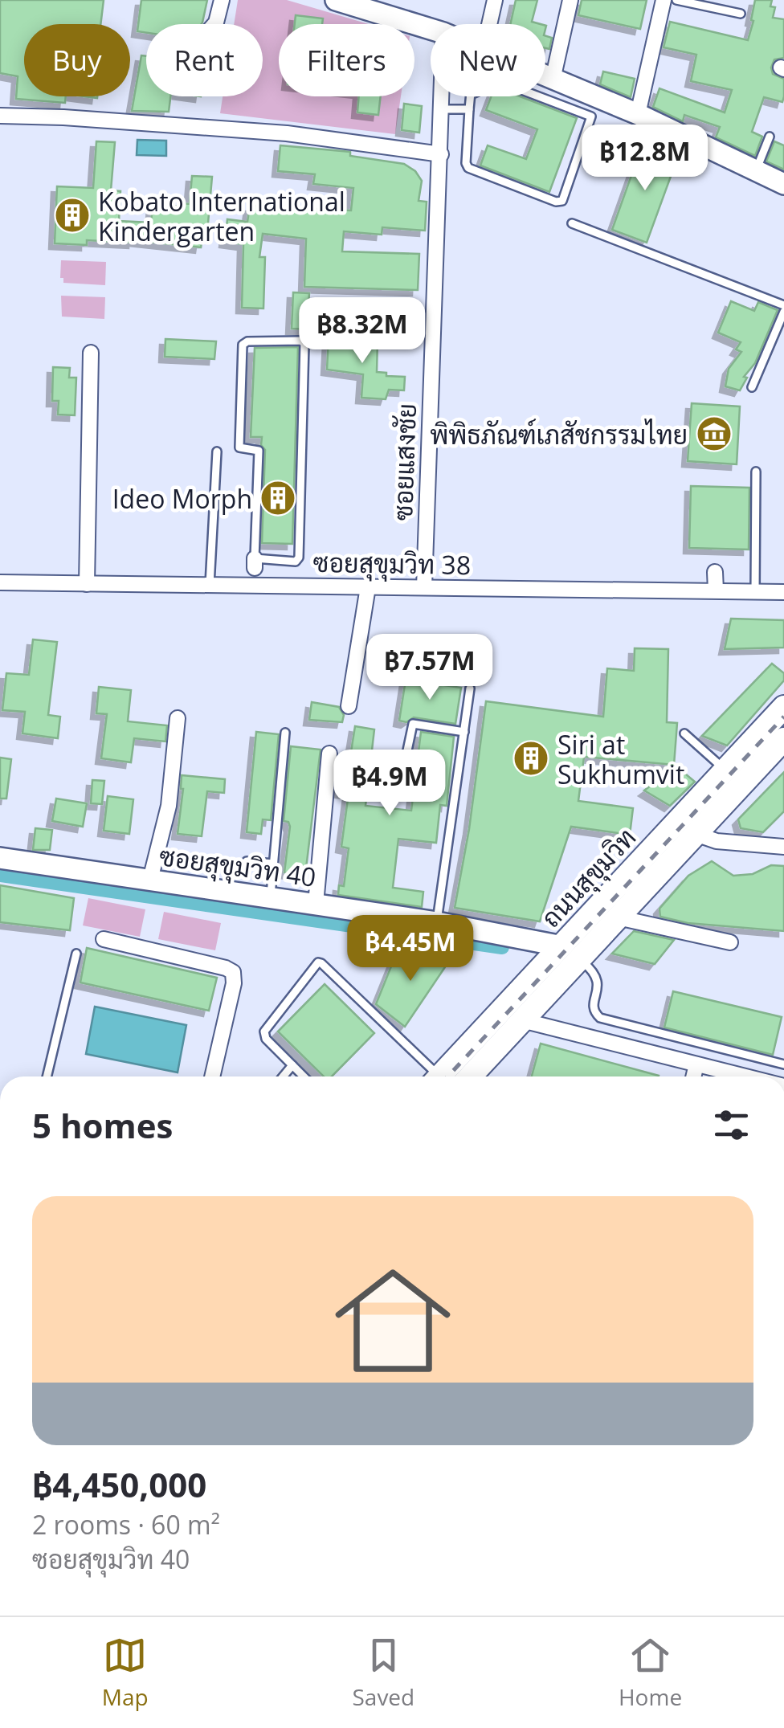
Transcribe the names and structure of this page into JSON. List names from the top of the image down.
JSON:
{
  "streets": {
    "main road": ["ถนนสุขุมวิท"],
    "street": ["ซอยแสงชัย", "ซอยสุขุมวิท 38", "ซอยสุขุมวิท 40"]
  },
  "crossings": [
    ["ซอยแสงชัย", "ซอยสุขุมวิท 38"],
    ["ซอยสุขุมวิท 40", "ถนนสุขุมวิท"]
  ],
  "places": {
    "building": ["Kobato International Kindergarten", "Ideo Morph", "Siri at Sukhumvit"],
    "museum": ["พิพิธภัณฑ์เภสัชกรรมไทย"]
  },
  "page": {
    "chip": [
      "Buy",
      "Rent",
      "Filters",
      "New"
    ],
    "price": [
      "฿12.8M",
      "฿8.32M",
      "฿7.57M",
      "฿4.9M",
      "฿4.45M"
    ],
    "heading": "5 homes",
    "list": [
      {
        "name": "฿4,450,000",
        "note": "2 rooms · 60 m² · ซอยสุขุมวิท 40"
      }
    ],
    "tabs": ["Map", "Saved", "Home"]
  }
}
